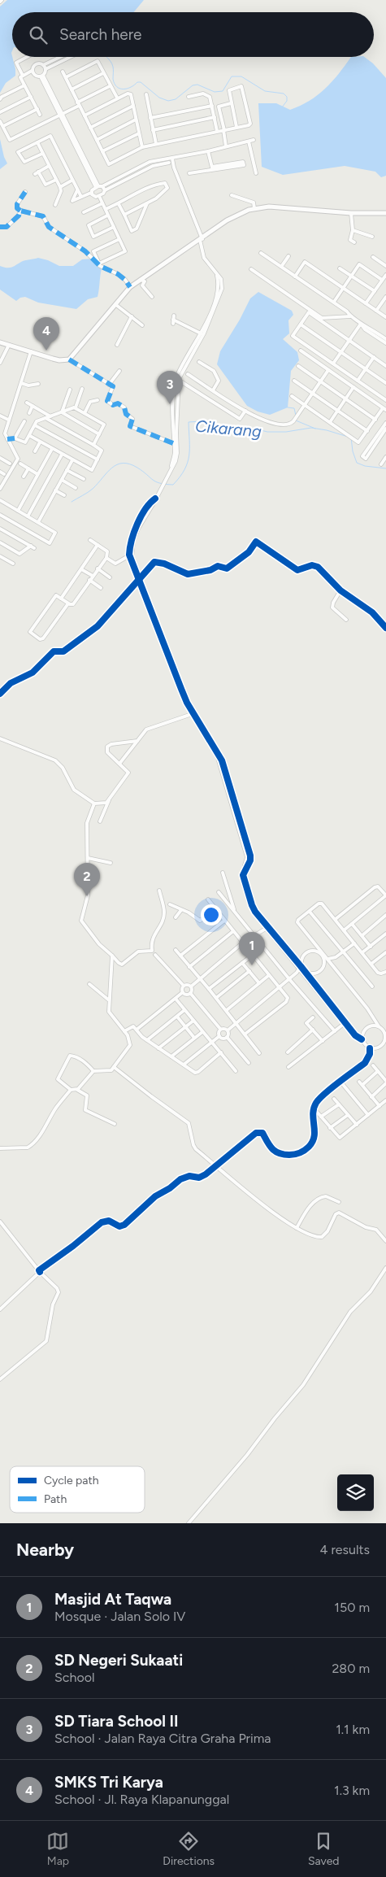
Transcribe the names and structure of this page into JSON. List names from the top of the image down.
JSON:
{
  "water": ["Cikarang"],
  "legend": ["Cycle path", "Path"],
  "page": {
    "search": "Search here",
    "pins": [
      "4",
      "3",
      "2",
      "1"
    ],
    "heading": ["Nearby", "4 results"],
    "list": [
      {
        "mark": "1",
        "name": "Masjid At Taqwa",
        "note": "Mosque · Jalan Solo IV",
        "value": "150 m"
      },
      {
        "mark": "2",
        "name": "SD Negeri Sukaati",
        "note": "School",
        "value": "280 m"
      },
      {
        "mark": "3",
        "name": "SD Tiara School II",
        "note": "School · Jalan Raya Citra Graha Prima",
        "value": "1.1 km"
      },
      {
        "mark": "4",
        "name": "SMKS Tri Karya",
        "note": "School · Jl. Raya Klapanunggal",
        "value": "1.3 km"
      }
    ],
    "nav": ["Map", "Directions", "Saved"]
  }
}
